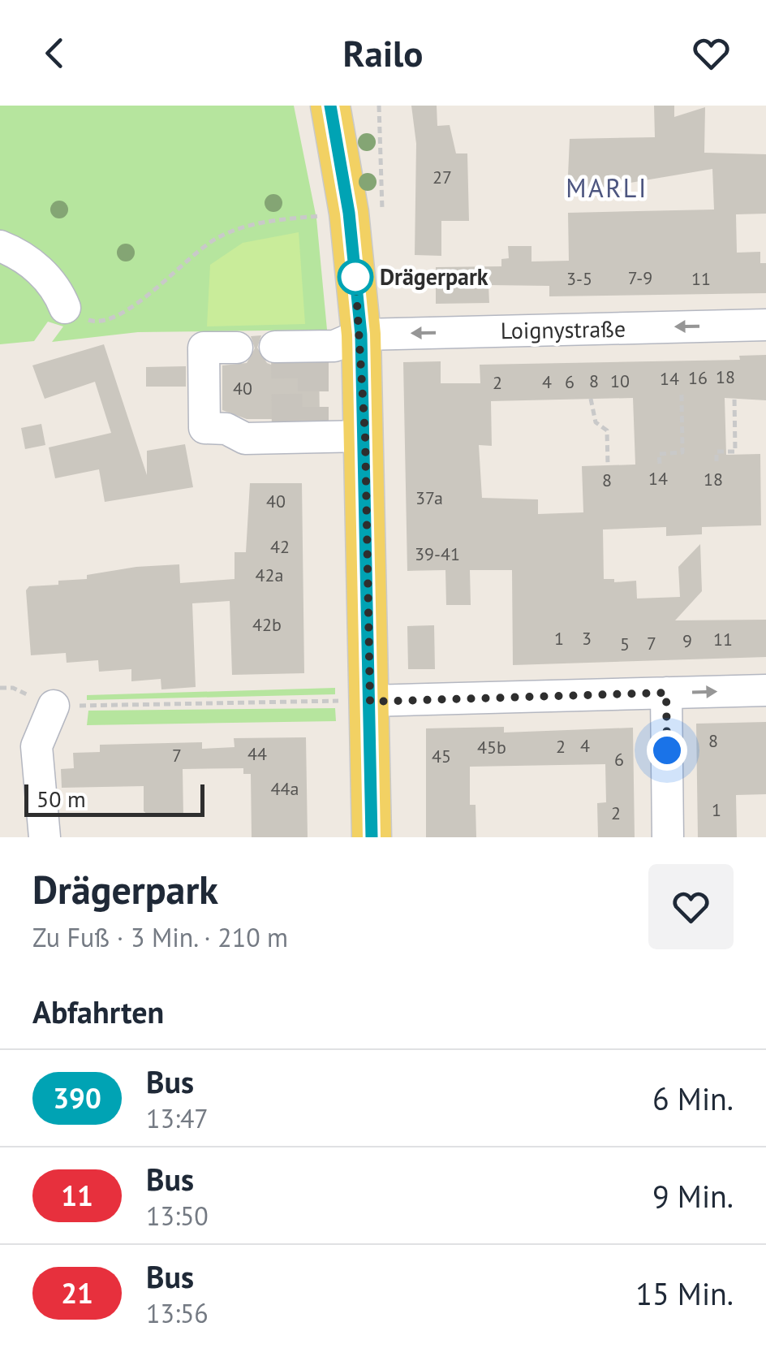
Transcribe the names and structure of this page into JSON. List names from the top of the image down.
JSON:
{
  "streets": {
    "street": ["Loignystraße"]
  },
  "one_way": ["Loignystraße"],
  "districts": ["MARLI"],
  "places": ["Drägerpark"],
  "lines": ["bus line 390"],
  "house_numbers": [
    "27",
    "7-9",
    "3-5",
    "11",
    "18",
    "16",
    "14",
    "8",
    "10",
    "4",
    "6",
    "2",
    "40",
    "14",
    "18",
    "8",
    "37a",
    "40",
    "42",
    "39-41",
    "42a",
    "42b",
    "1",
    "3",
    "11",
    "9",
    "7",
    "5",
    "8",
    "4",
    "2",
    "45b",
    "44",
    "7",
    "45",
    "6",
    "44a",
    "1",
    "2"
  ],
  "scale_bar": "50 m",
  "page": {
    "header": "Railo",
    "scale": "50 m",
    "heading": [
      ["Drägerpark", "Zu Fuß · 3 Min. · 210 m"],
      "Abfahrten"
    ],
    "list": [
      {
        "mark": "390",
        "name": "Bus",
        "note": "13:47",
        "value": "6 Min."
      },
      {
        "mark": "11",
        "name": "Bus",
        "note": "13:50",
        "value": "9 Min."
      },
      {
        "mark": "21",
        "name": "Bus",
        "note": "13:56",
        "value": "15 Min."
      }
    ]
  }
}
